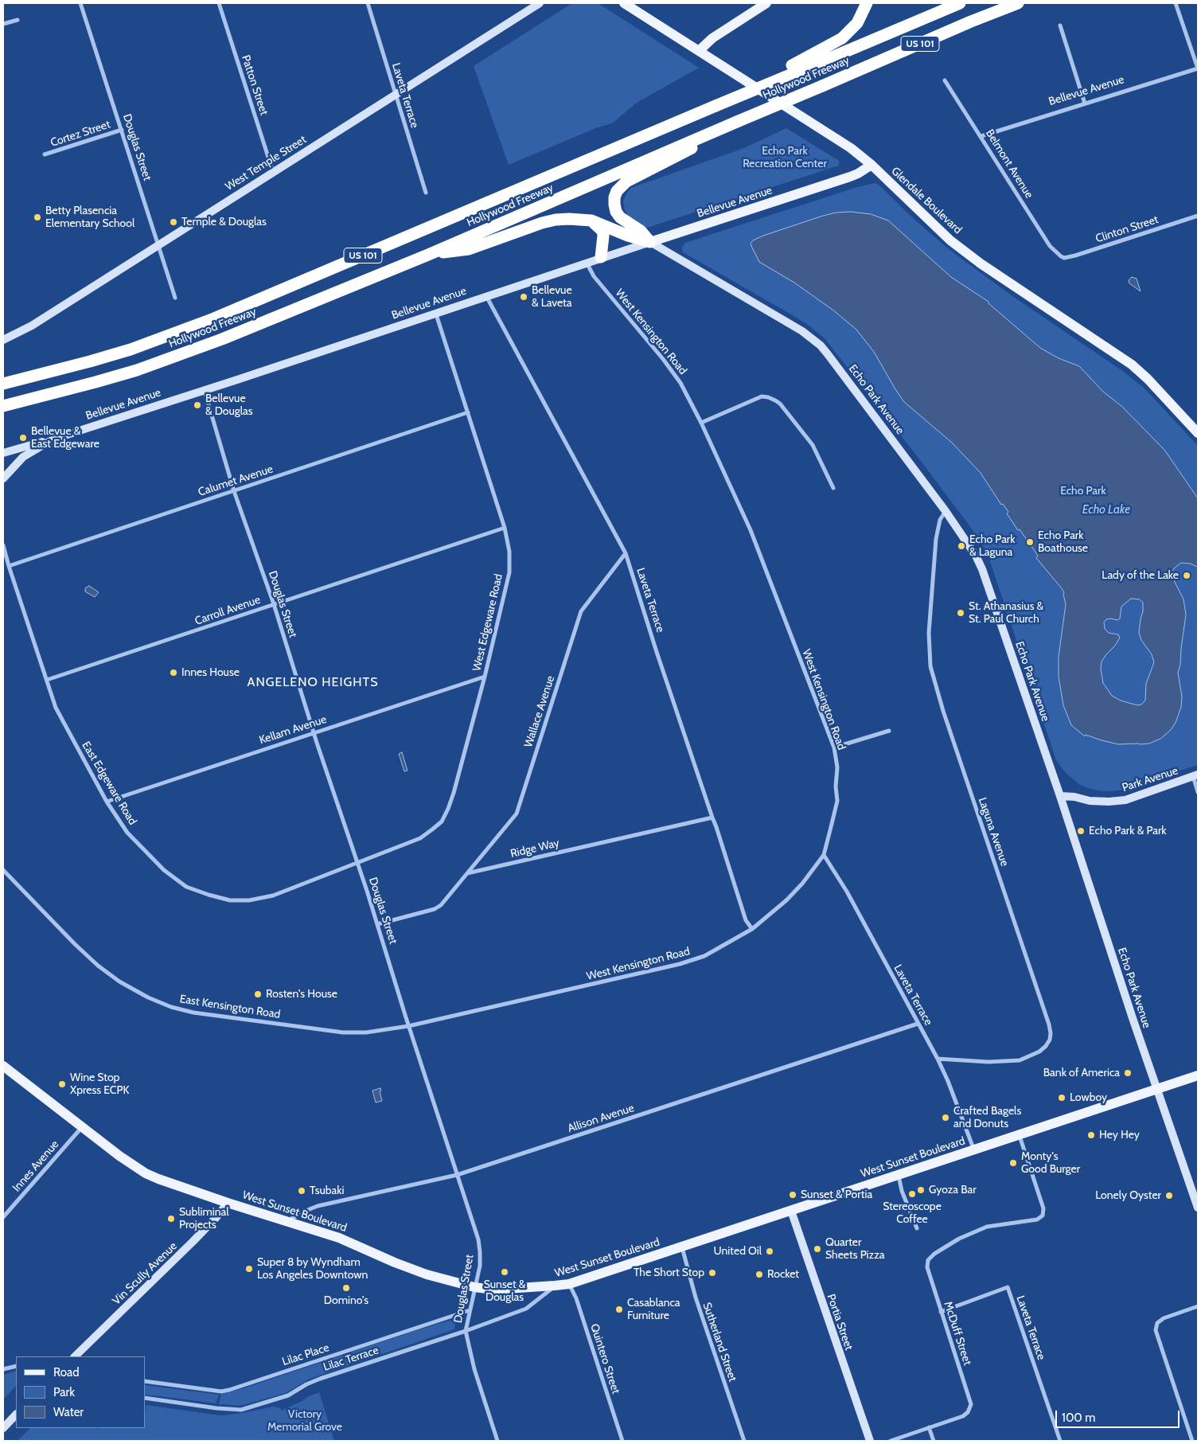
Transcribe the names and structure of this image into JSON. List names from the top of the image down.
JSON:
{
  "streets": {
    "highway": ["US 101", "Hollywood Freeway"],
    "main road": ["Bellevue Avenue", "Glendale Boulevard", "West Sunset Boulevard"],
    "street": [
      "Patton Street",
      "Laveta Terrace",
      "Cortez Street",
      "Douglas Street",
      "West Temple Street",
      "Belmont Avenue",
      "Clinton Street",
      "West Kensington Road",
      "Echo Park Avenue",
      "Calumet Avenue",
      "Carroll Avenue",
      "West Edgeware Road",
      "Wallace Avenue",
      "Kellam Avenue",
      "Park Avenue",
      "East Edgeware Road",
      "Laguna Avenue",
      "Ridge Way",
      "East Kensington Road",
      "Allison Avenue",
      "Innes Avenue",
      "Vin Scully Avenue",
      "Portia Street",
      "McDuff Street",
      "Sutherland Street",
      "Lilac Place",
      "Lilac Terrace",
      "Quintero Street"
    ]
  },
  "crossings": [
    ["Patton Street", "West Temple Street"],
    ["Bellevue Avenue", "Laveta Terrace"],
    ["Bellevue Avenue", "Douglas Street"],
    ["Bellevue Avenue", "Belmont Avenue"],
    ["Bellevue Avenue", "Glendale Boulevard"],
    ["Bellevue Avenue", "West Kensington Road"],
    ["Bellevue Avenue", "Echo Park Avenue"],
    ["Bellevue Avenue", "West Edgeware Road"],
    ["Laveta Terrace", "West Temple Street"],
    ["Laveta Terrace", "West Kensington Road"],
    ["Laveta Terrace", "Wallace Avenue"],
    ["Laveta Terrace", "Laguna Avenue"],
    ["Laveta Terrace", "Ridge Way"],
    ["Laveta Terrace", "Allison Avenue"],
    ["Laveta Terrace", "West Sunset Boulevard"],
    ["Laveta Terrace", "McDuff Street"],
    ["Cortez Street", "Douglas Street"],
    ["Douglas Street", "West Temple Street"],
    ["Douglas Street", "West Kensington Road"],
    ["Douglas Street", "Calumet Avenue"],
    ["Douglas Street", "Carroll Avenue"],
    ["Douglas Street", "West Edgeware Road"],
    ["Douglas Street", "Kellam Avenue"],
    ["Douglas Street", "East Edgeware Road"],
    ["Douglas Street", "East Kensington Road"],
    ["Douglas Street", "Allison Avenue"],
    ["Douglas Street", "West Sunset Boulevard"],
    ["Douglas Street", "Lilac Place"],
    ["Douglas Street", "Lilac Terrace"],
    ["Belmont Avenue", "Clinton Street"],
    ["West Kensington Road", "East Kensington Road"],
    ["Echo Park Avenue", "Park Avenue"],
    ["Echo Park Avenue", "Laguna Avenue"],
    ["Echo Park Avenue", "West Sunset Boulevard"],
    ["Calumet Avenue", "West Edgeware Road"],
    ["Calumet Avenue", "East Edgeware Road"],
    ["Carroll Avenue", "West Edgeware Road"],
    ["Carroll Avenue", "East Edgeware Road"],
    ["West Edgeware Road", "Kellam Avenue"],
    ["West Edgeware Road", "East Edgeware Road"],
    ["Wallace Avenue", "Ridge Way"],
    ["Kellam Avenue", "East Edgeware Road"],
    ["Allison Avenue", "West Sunset Boulevard"],
    ["West Sunset Boulevard", "Innes Avenue"],
    ["West Sunset Boulevard", "Vin Scully Avenue"],
    ["West Sunset Boulevard", "Portia Street"],
    ["West Sunset Boulevard", "McDuff Street"],
    ["West Sunset Boulevard", "Sutherland Street"],
    ["West Sunset Boulevard", "Lilac Terrace"],
    ["West Sunset Boulevard", "Quintero Street"]
  ],
  "districts": ["ANGELENO HEIGHTS"],
  "water": ["Echo Lake"],
  "parks": ["Echo Park Recreation Center", "Echo Park", "Victory Memorial Grove"],
  "places": [
    "Betty Plasencia Elementary School",
    "Temple & Douglas",
    "Bellevue & Laveta",
    "Bellevue & Douglas",
    "Bellevue & East Edgeware",
    "Echo Park Boathouse",
    "Echo Park & Laguna",
    "Lady of the Lake",
    "St. Athanasius & St. Paul Church",
    "Innes House",
    "Echo Park & Park",
    "Rosten's House",
    "Bank of America",
    "Wine Stop Xpress ECPK",
    "Lowboy",
    "Crafted Bagels and Donuts",
    "Hey Hey",
    "Monty's Good Burger",
    "Gyoza Bar",
    "Tsubaki",
    "Stereoscope Coffee",
    "Sunset & Portia",
    "Lonely Oyster",
    "Subliminal Projects",
    "Quarter Sheets Pizza",
    "United Oil",
    "Super 8 by Wyndham Los Angeles Downtown",
    "Sunset & Douglas",
    "The Short Stop",
    "Rocket",
    "Domino's",
    "Casablanca Furniture"
  ],
  "legend": ["Road", "Park", "Water"],
  "scale_bar": "100 m"
}
